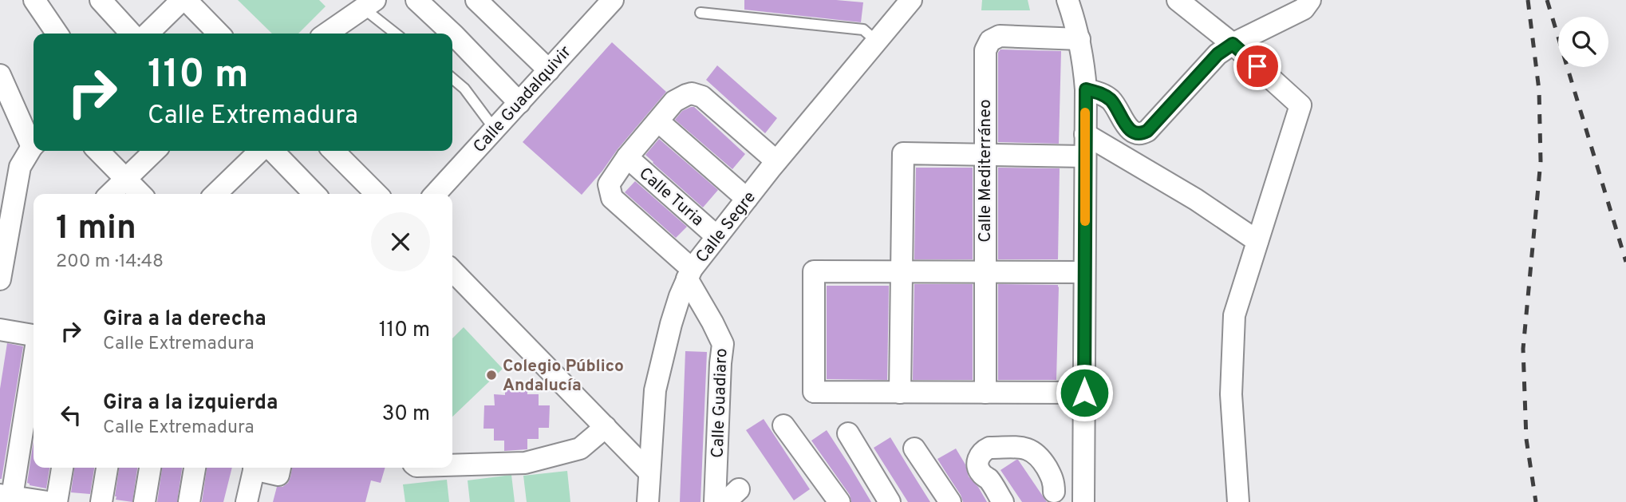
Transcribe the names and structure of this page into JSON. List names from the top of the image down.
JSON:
{
  "streets": {
    "street": [
      "Calle Guadalquivir",
      "Calle Mediterráneo",
      "Calle Turia",
      "Calle Segre",
      "Calle Guadiaro"
    ]
  },
  "crossings": [
    ["Calle Turia", "Calle Segre"],
    ["Calle Turia", "Calle Guadiaro"],
    ["Calle Segre", "Calle Guadiaro"]
  ],
  "places": ["Colegio Público Andalucía"],
  "page": {
    "turn": ["110 m", "Calle Extremadura"],
    "heading": ["1 min", "200 m · 14:48"],
    "list": [
      {
        "name": "Gira a la derecha",
        "note": "Calle Extremadura",
        "value": "110 m"
      },
      {
        "name": "Gira a la izquierda",
        "note": "Calle Extremadura",
        "value": "30 m"
      }
    ]
  }
}
